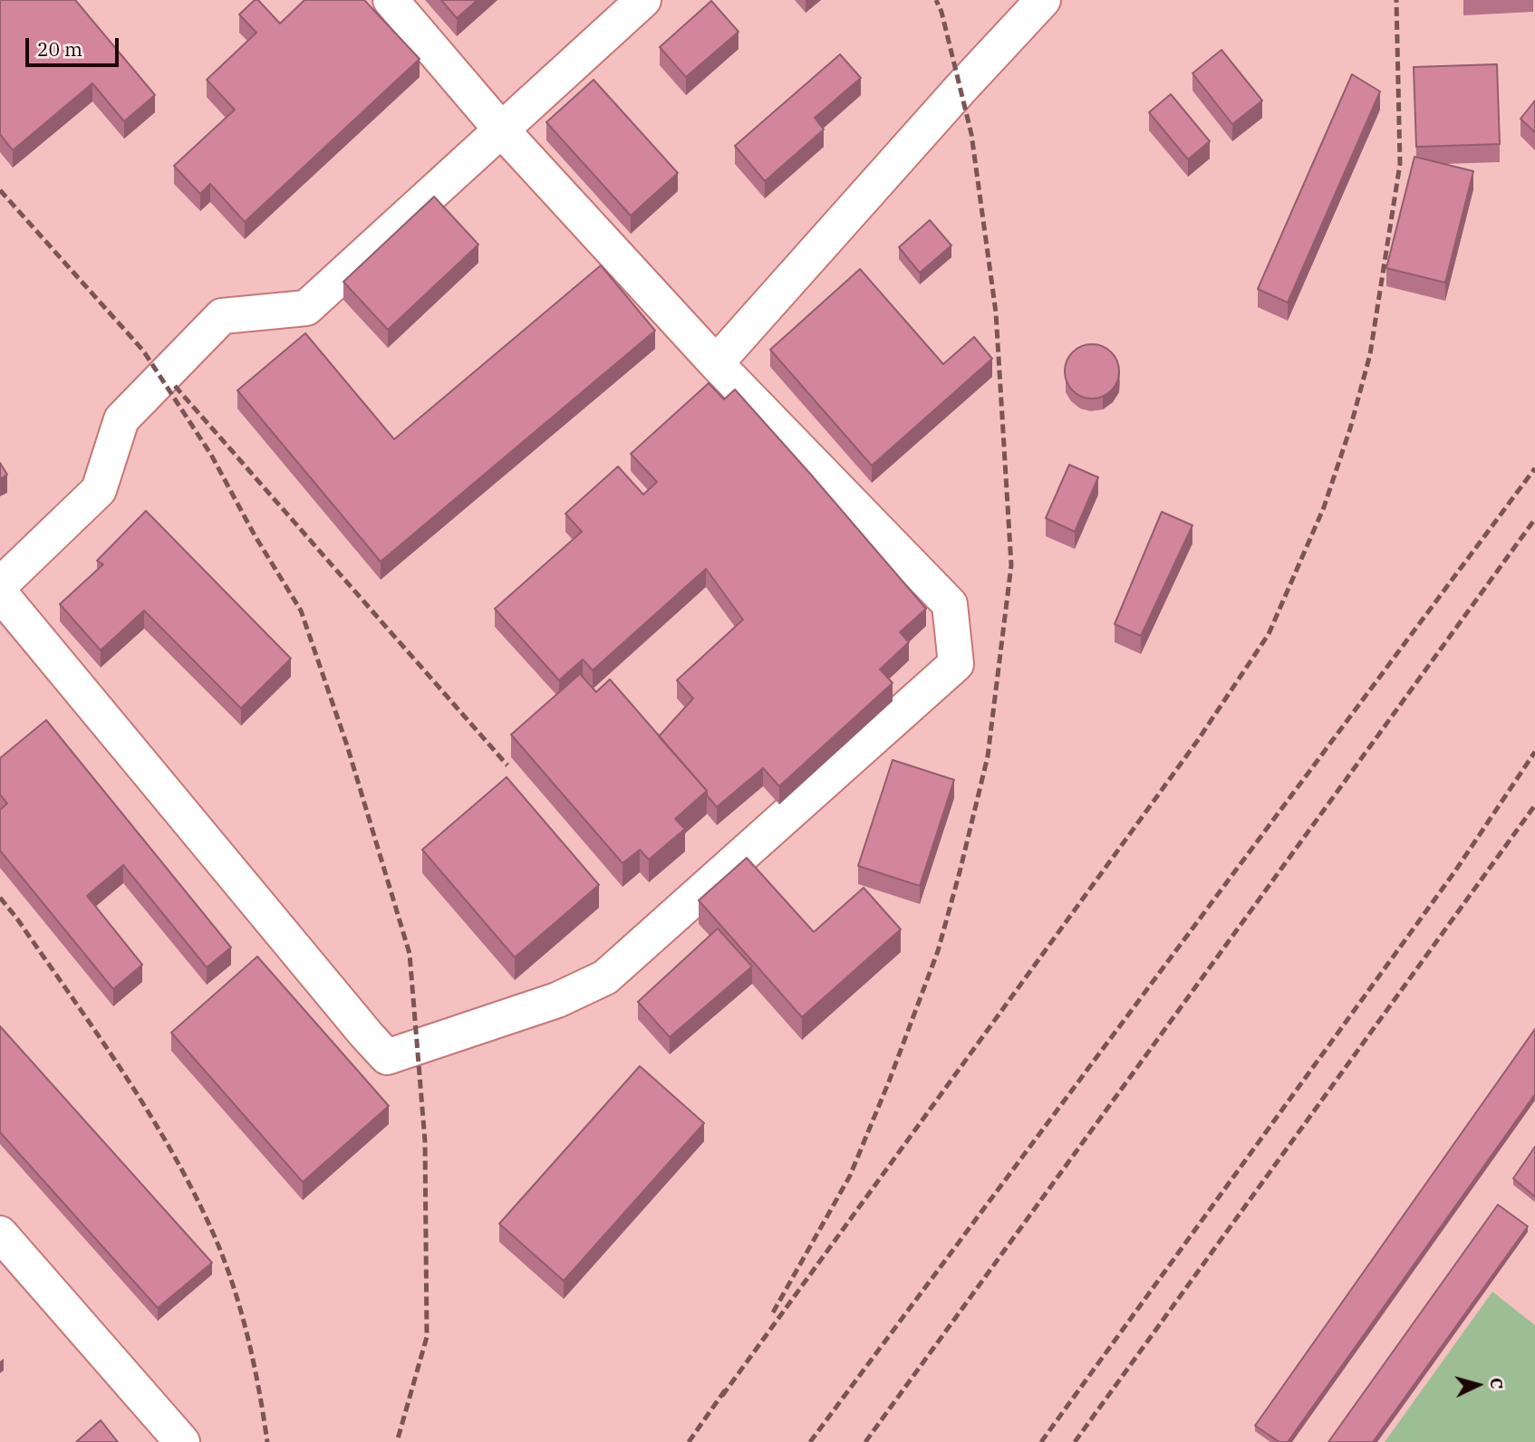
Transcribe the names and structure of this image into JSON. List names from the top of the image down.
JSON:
{
  "scale_bar": "20 m",
  "north": "right"
}
